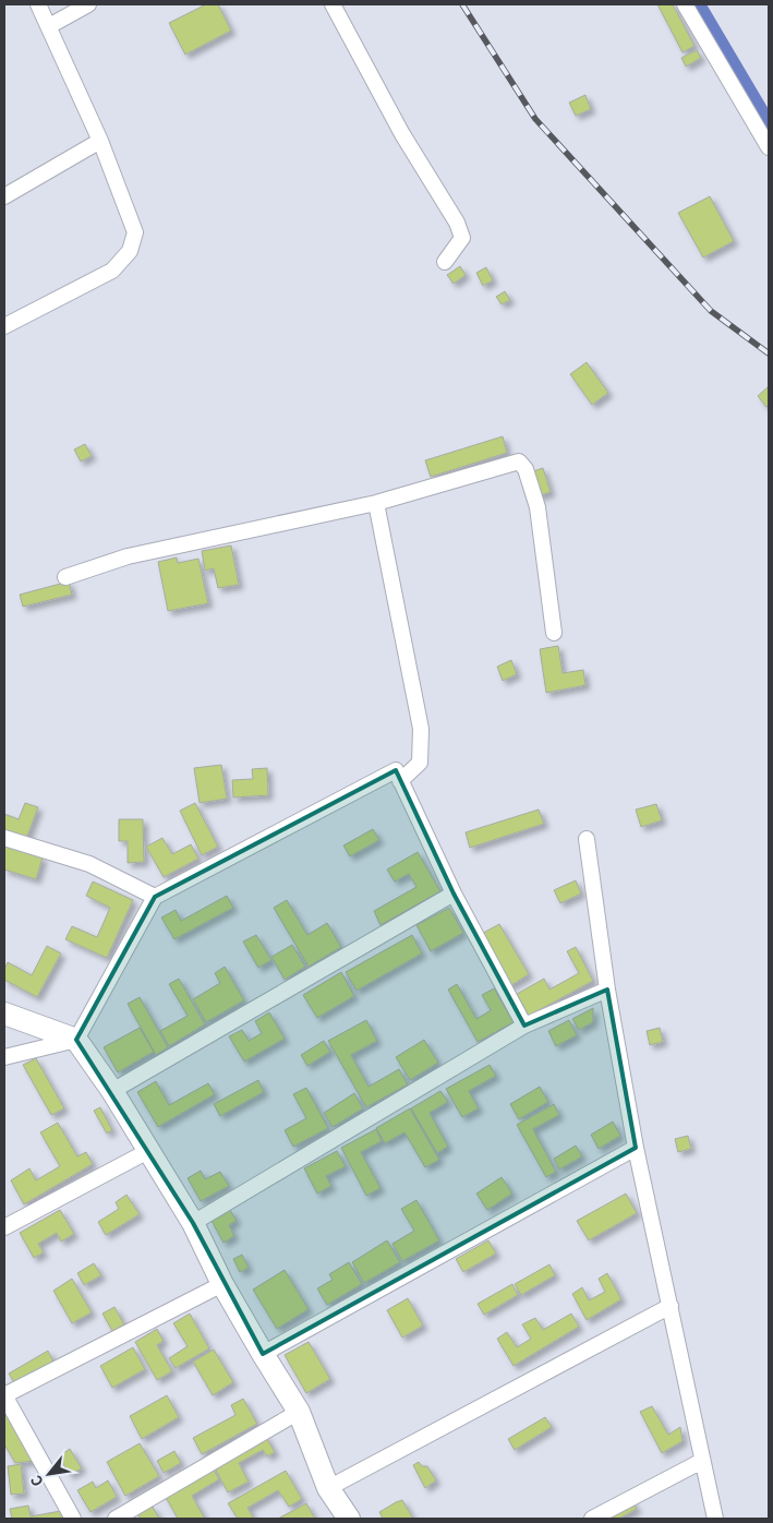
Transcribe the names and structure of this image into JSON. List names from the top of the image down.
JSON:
{
  "north": "bottom left"
}
